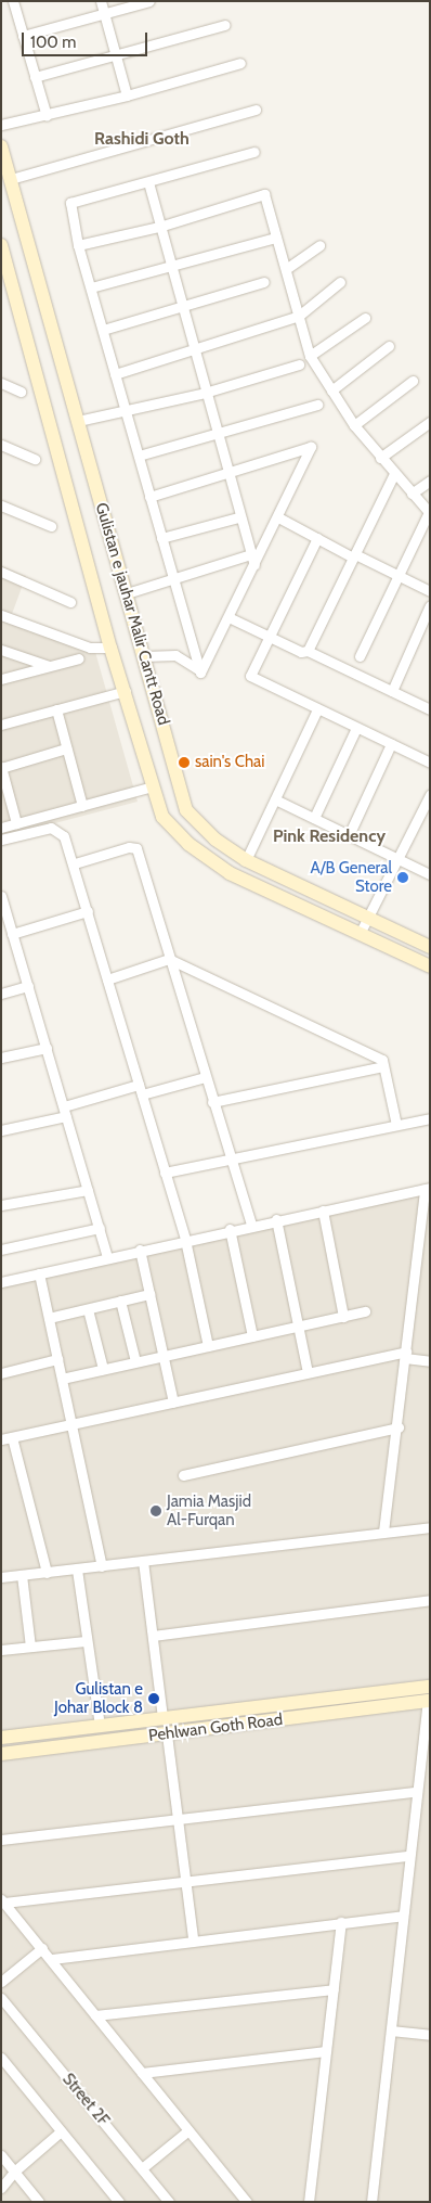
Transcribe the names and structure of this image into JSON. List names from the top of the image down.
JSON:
{
  "streets": {
    "main road": ["Gulistan e jauhar Malir Cantt Road", "Pehlwan Goth Road"],
    "street": ["Street 2F"]
  },
  "districts": ["Rashidi Goth", "Pink Residency"],
  "places": [
    "sain's Chai",
    "A/B General Store",
    "Jamia Masjid Al-Furqan",
    "Gulistan e Johar Block 8"
  ],
  "scale_bar": "100 m"
}
